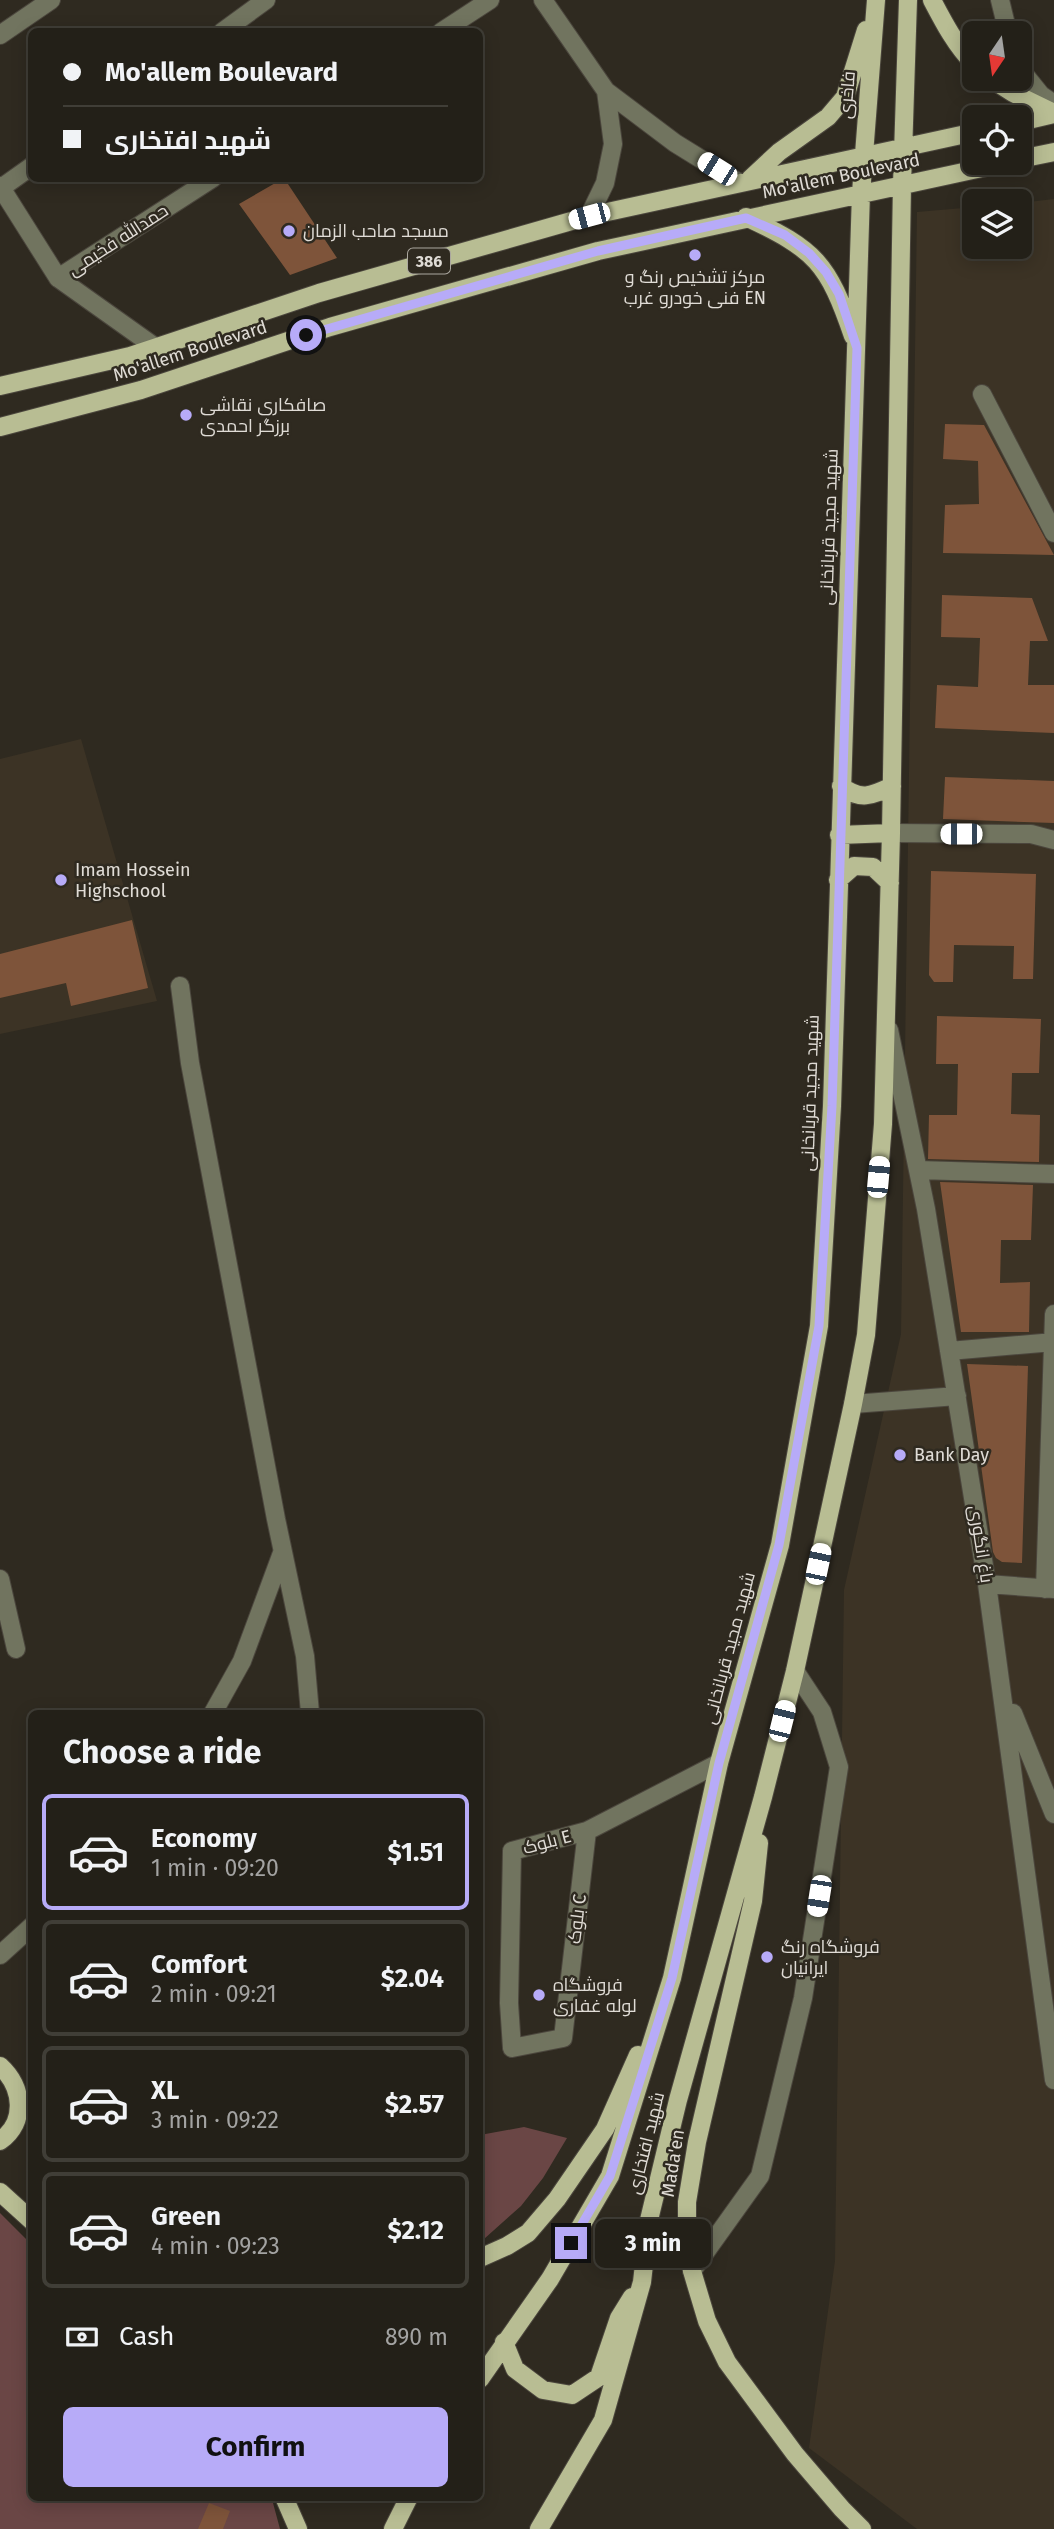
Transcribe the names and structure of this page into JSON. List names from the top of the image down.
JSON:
{
  "streets": {
    "main road": [
      "فاخری",
      "Mo'allem Boulevard",
      "386",
      "شهید مجید قربانخانی",
      "شهید افتخاری",
      "Mada'en"
    ],
    "street": [
      "حمدالله فخیمی",
      "باغ انگوری",
      "بلوک E",
      "بلوک C"
    ]
  },
  "crossings": [
    ["فاخری", "Mo'allem Boulevard"],
    ["فاخری", "شهید مجید قربانخانی"],
    ["Mo'allem Boulevard", "شهید مجید قربانخانی"],
    ["شهید مجید قربانخانی", "بلوک E"],
    ["شهید مجید قربانخانی", "شهید افتخاری"],
    ["بلوک E", "بلوک C"],
    ["شهید افتخاری", "Mada'en"]
  ],
  "places": [
    "مسجد صاحب الزمان",
    "مرکز تشخیص رنگ و فنی خودرو غرب EN",
    "صافکاری نقاشی برزگر احمدی",
    "Imam Hossein Highschool",
    "Bank Day",
    "فروشگاه رنگ ایرانیان",
    "فروشگاه لوله غفاری"
  ],
  "north": "bottom",
  "page": {
    "banner": ["Mo'allem Boulevard", "شهید افتخاری"],
    "heading": "Choose a ride",
    "list": [
      {
        "name": "Economy",
        "note": "1 min · 09:20",
        "value": "$1.51"
      },
      {
        "name": "Comfort",
        "note": "2 min · 09:21",
        "value": "$2.04"
      },
      {
        "name": "XL",
        "note": "3 min · 09:22",
        "value": "$2.57"
      },
      {
        "name": "Green",
        "note": "4 min · 09:23",
        "value": "$2.12"
      }
    ],
    "bubble": "3 min",
    "pay": ["Cash", "890 m"],
    "buttons": "Confirm"
  }
}
